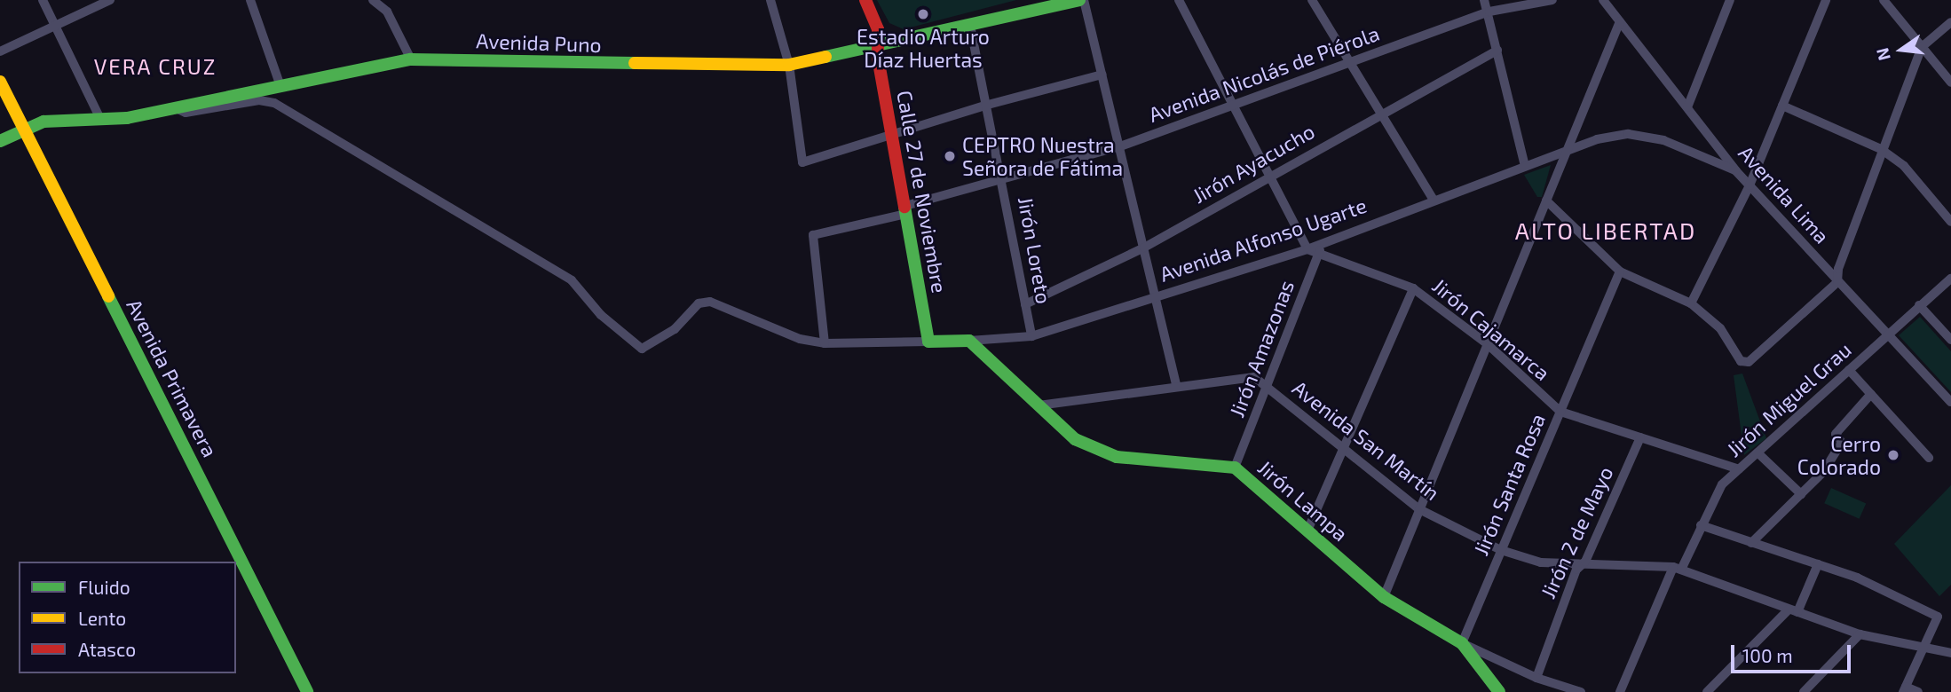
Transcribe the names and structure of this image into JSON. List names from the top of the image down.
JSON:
{
  "streets": {
    "street": [
      "Avenida Puno",
      "Avenida Nicolás de Piérola",
      "Jirón Ayacucho",
      "Calle 27 de Noviembre",
      "Avenida Lima",
      "Avenida Alfonso Ugarte",
      "Jirón Loreto",
      "Jirón Cajamarca",
      "Jirón Amazonas",
      "Avenida Primavera",
      "Jirón Miguel Grau",
      "Avenida San Martín",
      "Jirón Santa Rosa",
      "Jirón Lampa",
      "Jirón 2 de Mayo"
    ]
  },
  "crossings": [
    ["Avenida Puno", "Calle 27 de Noviembre"],
    ["Avenida Puno", "Avenida Alfonso Ugarte"],
    ["Avenida Puno", "Jirón Loreto"],
    ["Avenida Puno", "Avenida Primavera"],
    ["Avenida Nicolás de Piérola", "Calle 27 de Noviembre"],
    ["Avenida Nicolás de Piérola", "Avenida Alfonso Ugarte"],
    ["Avenida Nicolás de Piérola", "Jirón Loreto"],
    ["Jirón Ayacucho", "Jirón Loreto"],
    ["Calle 27 de Noviembre", "Avenida Alfonso Ugarte"],
    ["Avenida Lima", "Avenida Alfonso Ugarte"],
    ["Avenida Lima", "Jirón Miguel Grau"],
    ["Avenida Alfonso Ugarte", "Jirón Loreto"],
    ["Avenida Alfonso Ugarte", "Jirón Cajamarca"],
    ["Avenida Alfonso Ugarte", "Jirón Amazonas"],
    ["Avenida Alfonso Ugarte", "Jirón Lampa"],
    ["Jirón Cajamarca", "Jirón Amazonas"],
    ["Jirón Cajamarca", "Jirón Miguel Grau"],
    ["Jirón Cajamarca", "Jirón Santa Rosa"],
    ["Jirón Cajamarca", "Jirón 2 de Mayo"],
    ["Jirón Amazonas", "Avenida San Martín"],
    ["Jirón Amazonas", "Jirón Lampa"],
    ["Jirón Miguel Grau", "Avenida San Martín"],
    ["Avenida San Martín", "Jirón Santa Rosa"],
    ["Avenida San Martín", "Jirón Lampa"],
    ["Avenida San Martín", "Jirón 2 de Mayo"],
    ["Jirón Santa Rosa", "Jirón Lampa"],
    ["Jirón Lampa", "Jirón 2 de Mayo"]
  ],
  "districts": ["VERA CRUZ", "ALTO LIBERTAD"],
  "places": ["Estadio Arturo Díaz Huertas", "CEPTRO Nuestra Señora de Fátima", "Cerro Colorado"],
  "legend": ["Fluido", "Lento", "Atasco"],
  "scale_bar": "100 m",
  "north": "left"
}
